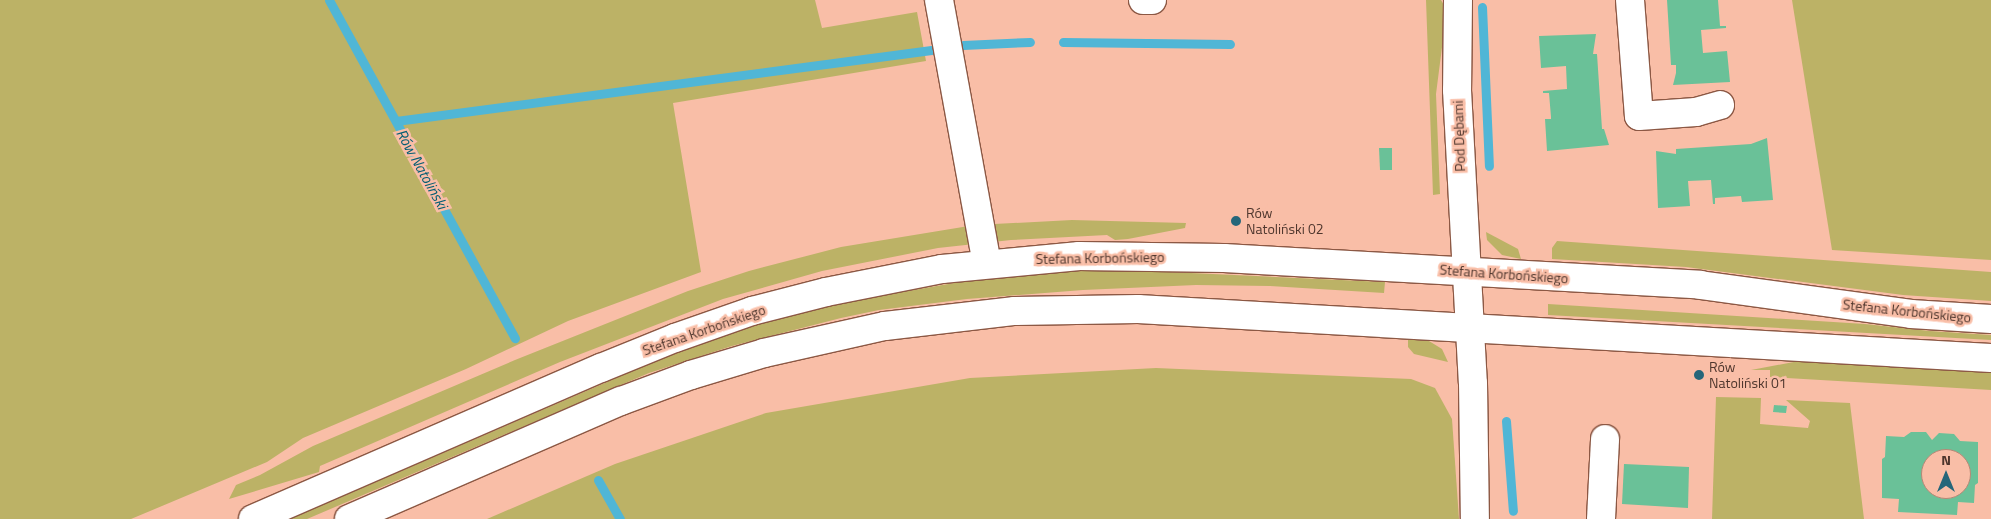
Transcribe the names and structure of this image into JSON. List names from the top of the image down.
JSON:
{
  "streets": {
    "street": ["Pod Dębami", "Stefana Korbońskiego"]
  },
  "crossings": [
    ["Pod Dębami", "Stefana Korbońskiego"]
  ],
  "water": ["Rów Natoliński"],
  "places": ["Rów Natoliński 02", "Rów Natoliński 01"],
  "north": "top"
}
